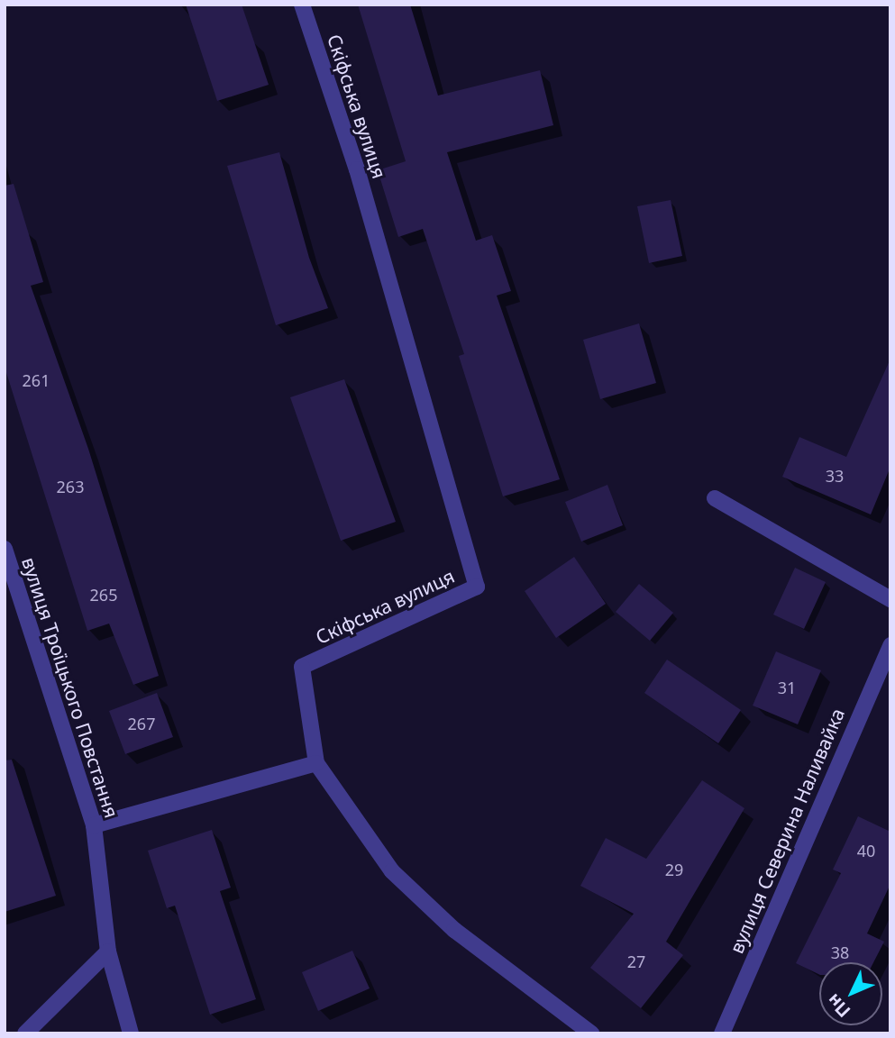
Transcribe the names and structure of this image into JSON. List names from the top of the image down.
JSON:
{
  "streets": {
    "street": ["Скіфська вулиця", "вулиця Троїцького Повстання", "вулиця Северина Наливайка"]
  },
  "house_numbers": [
    "261",
    "33",
    "263",
    "265",
    "31",
    "267",
    "40",
    "29",
    "38",
    "27"
  ],
  "north": "bottom left"
}
